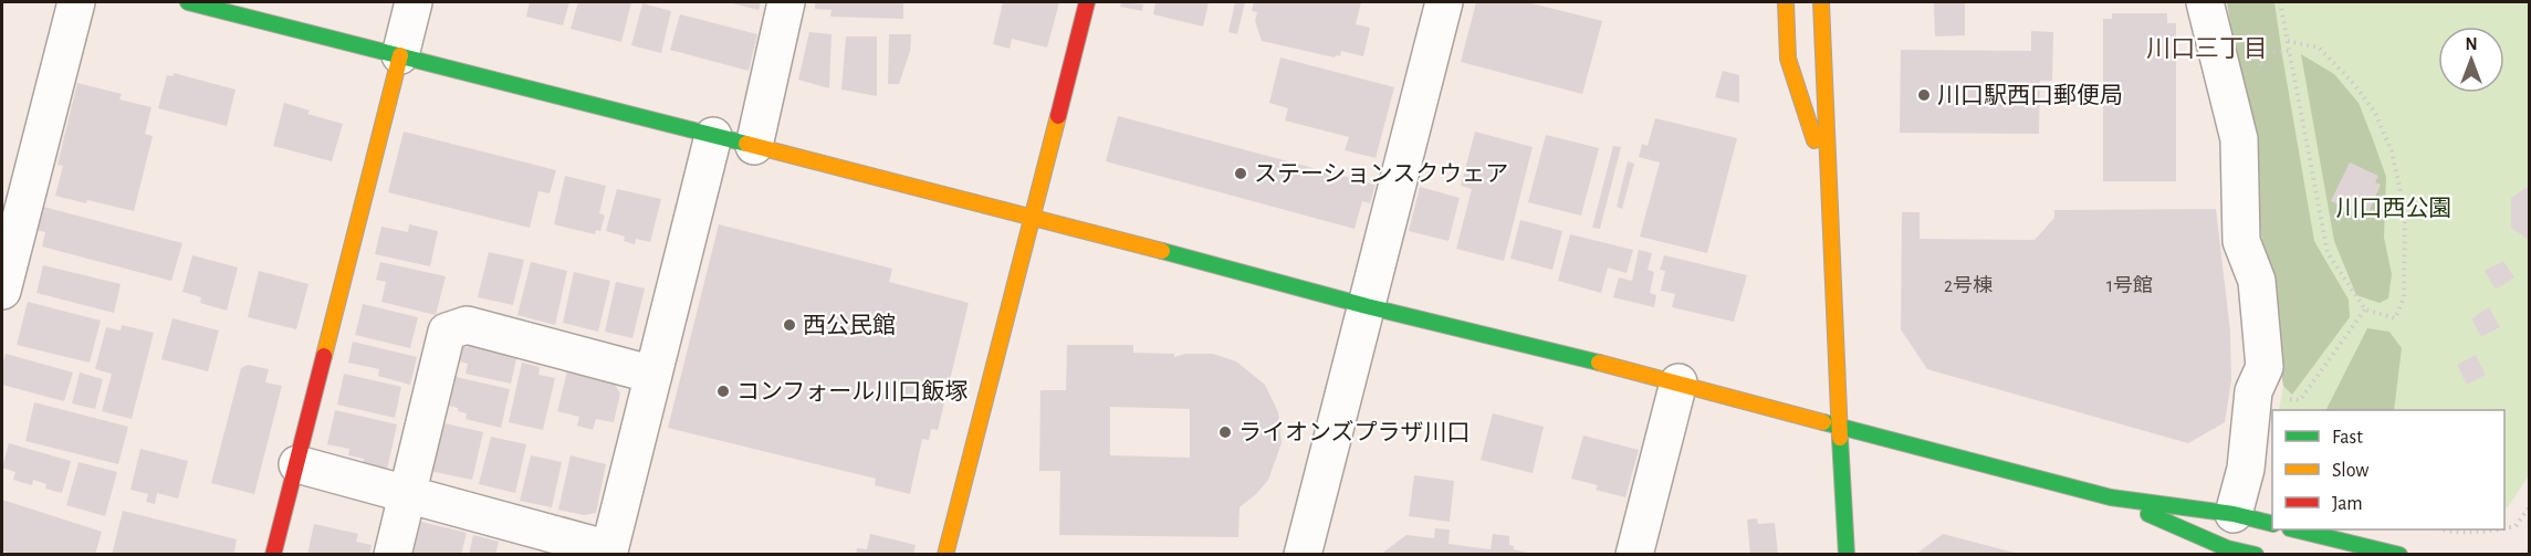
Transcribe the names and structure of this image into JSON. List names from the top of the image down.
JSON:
{
  "districts": ["川口三丁目"],
  "parks": ["川口西公園"],
  "places": [
    "川口駅西口郵便局",
    "ステーションスクウェア",
    "西公民館",
    "コンフォール川口飯塚",
    "ライオンズプラザ川口"
  ],
  "house_numbers": ["2号棟", "1号館"],
  "legend": ["Fast", "Slow", "Jam"],
  "north": "top"
}
